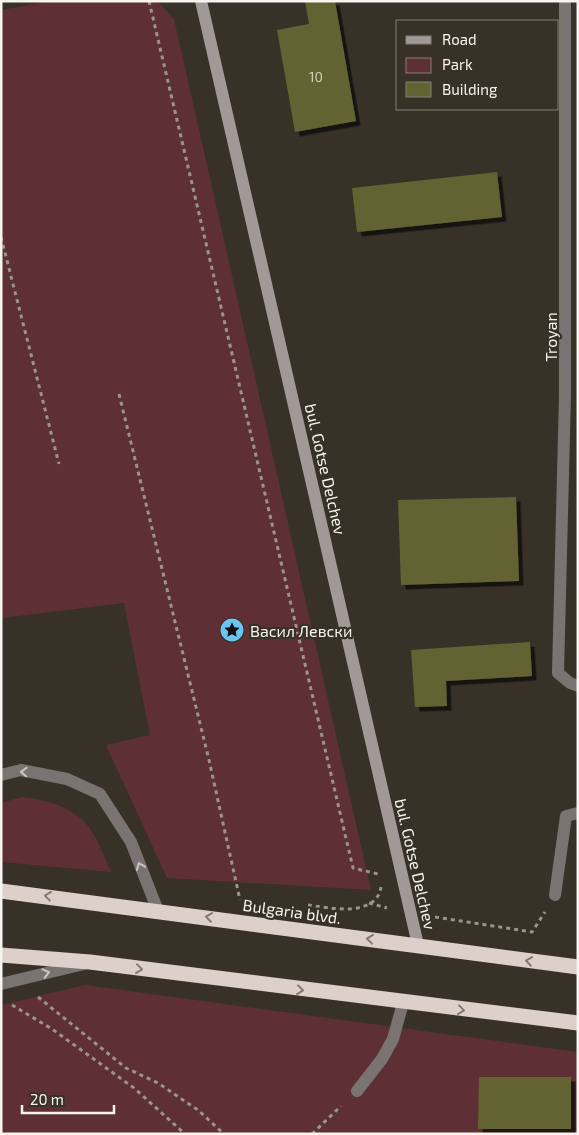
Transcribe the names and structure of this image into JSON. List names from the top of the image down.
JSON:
{
  "streets": {
    "highway": ["Bulgaria blvd."],
    "main road": ["bul. Gotse Delchev"],
    "street": ["Troyan"]
  },
  "crossings": [
    ["bul. Gotse Delchev", "Bulgaria blvd."]
  ],
  "places": {
    "place": ["Васил Левски"]
  },
  "house_numbers": ["10"],
  "legend": ["Road", "Park", "Building"],
  "scale_bar": "20 m"
}
